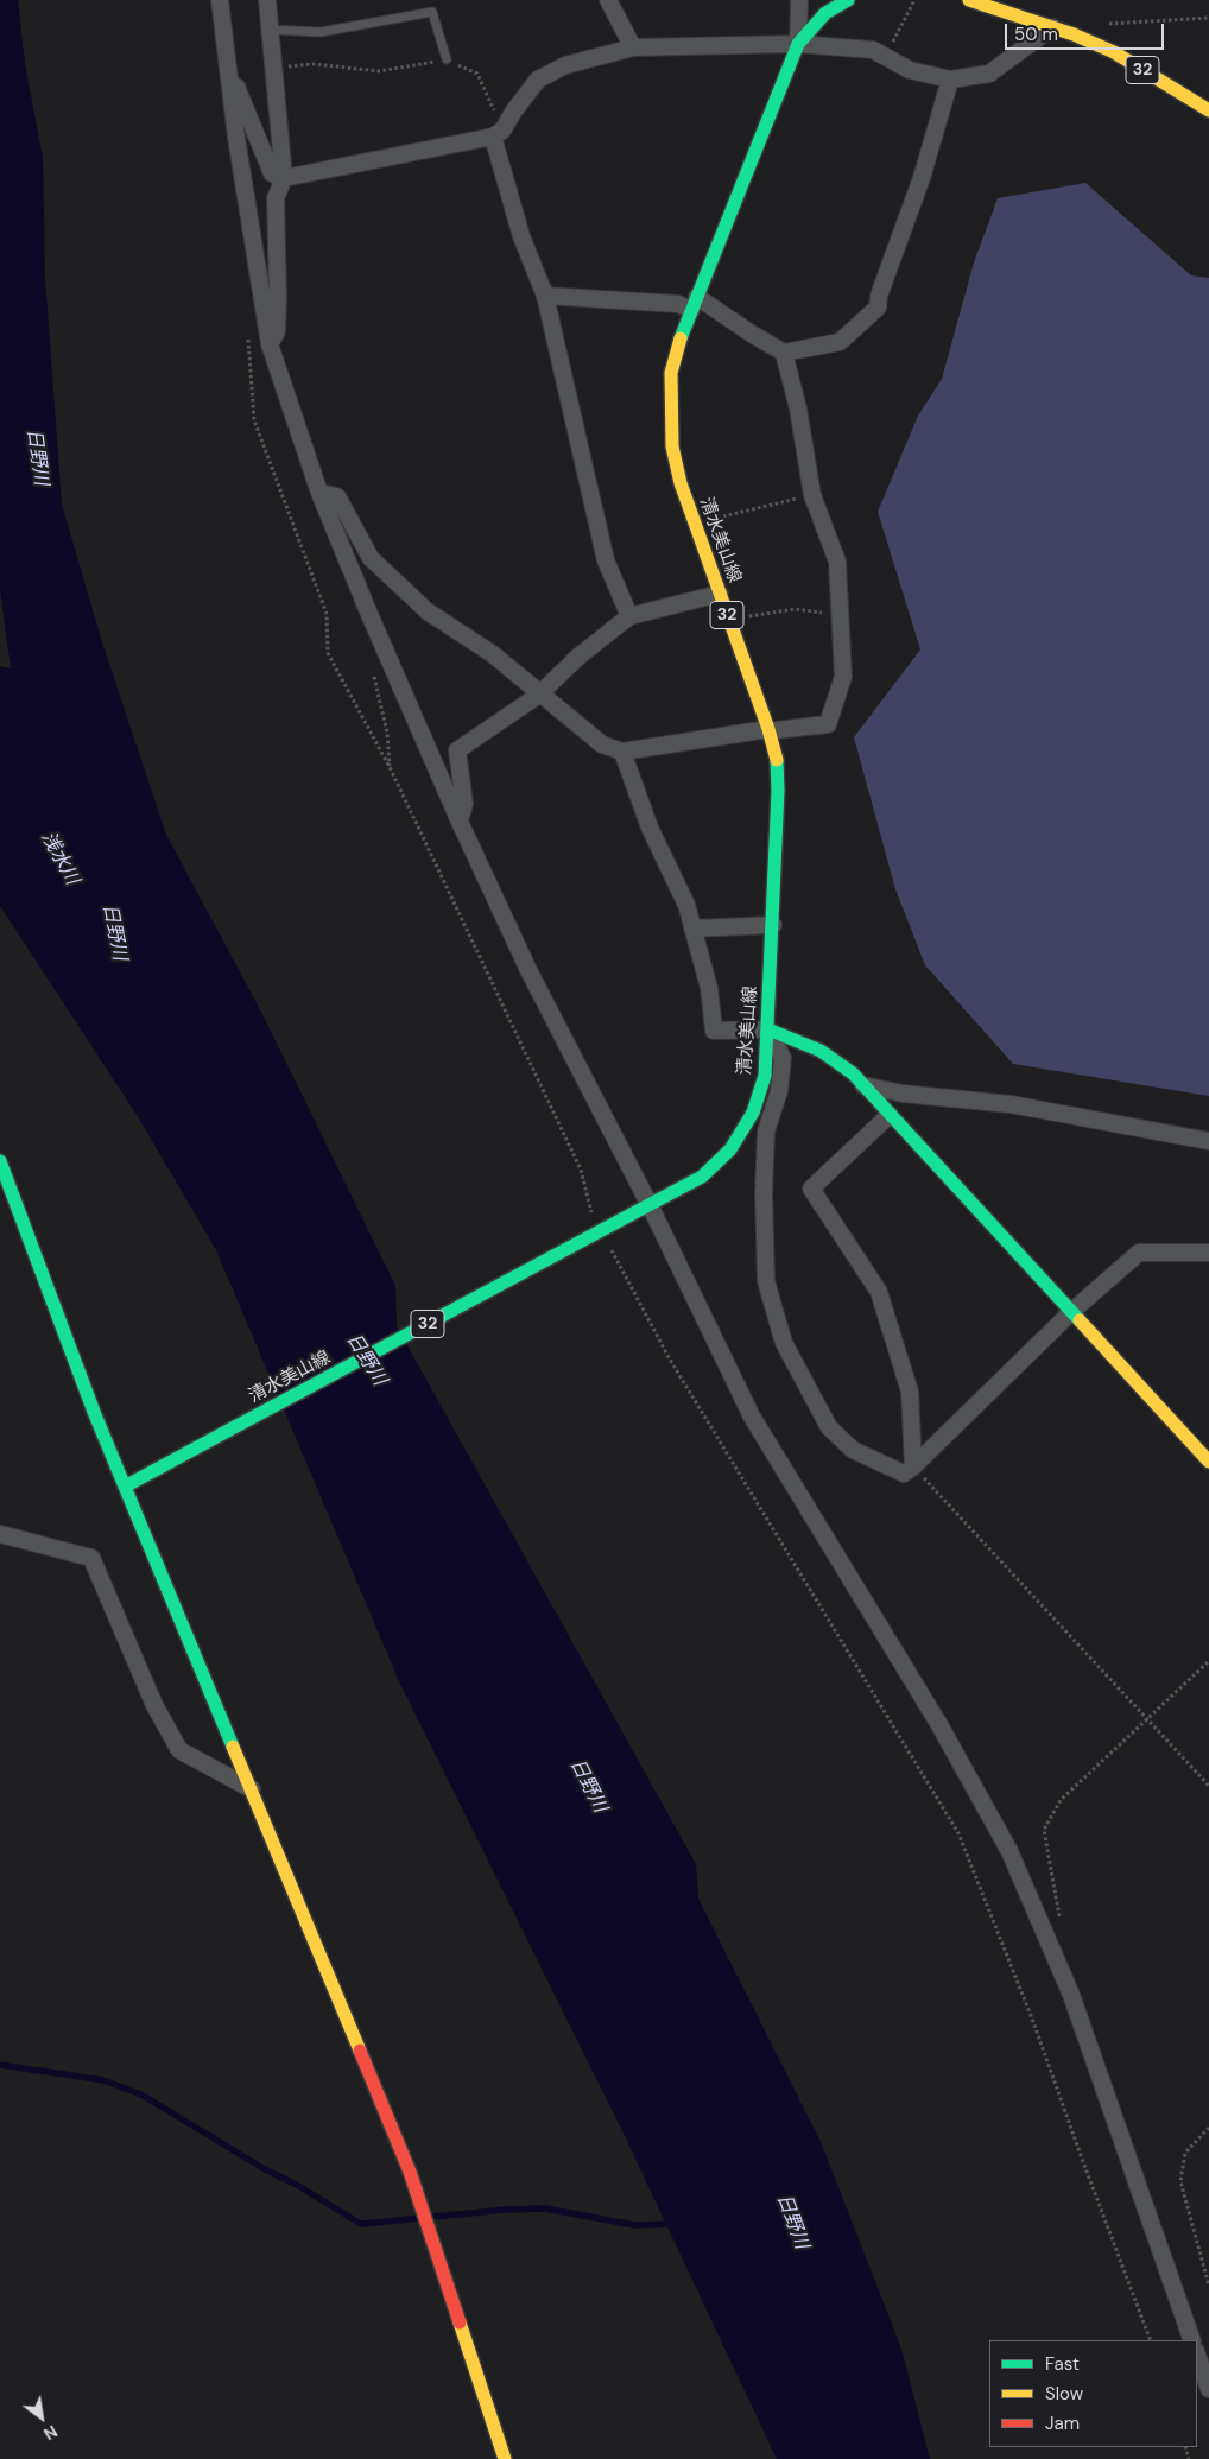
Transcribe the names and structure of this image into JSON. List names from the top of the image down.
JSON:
{
  "streets": {
    "main road": ["32", "清水美山線"]
  },
  "water": ["日野川", "浅水川"],
  "legend": ["Fast", "Slow", "Jam"],
  "scale_bar": "50 m",
  "north": "bottom right"
}
